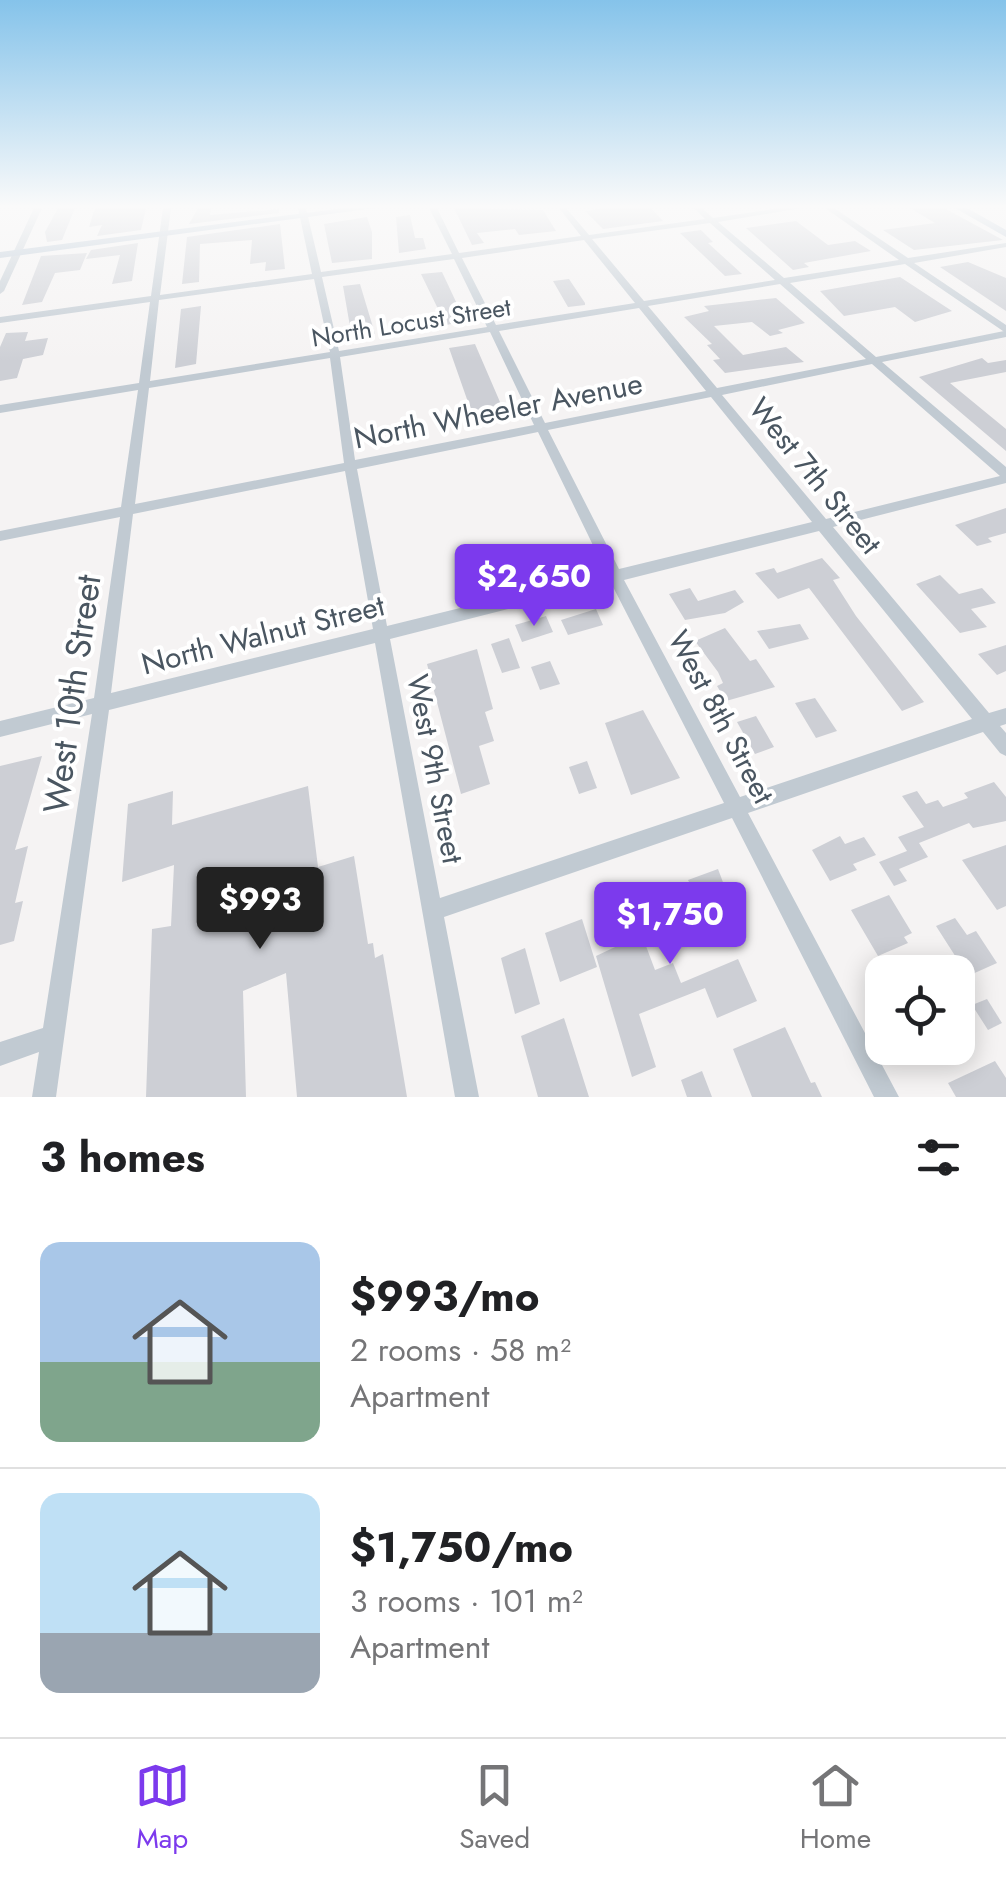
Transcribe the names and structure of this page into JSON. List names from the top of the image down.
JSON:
{
  "streets": {
    "street": [
      "North Locust Street",
      "North Wheeler Avenue",
      "West 7th Street",
      "North Walnut Street",
      "West 10th Street",
      "West 8th Street",
      "West 9th Street"
    ]
  },
  "crossings": [
    ["North Locust Street", "West 7th Street"],
    ["North Locust Street", "West 10th Street"],
    ["North Locust Street", "West 8th Street"],
    ["North Locust Street", "West 9th Street"],
    ["North Wheeler Avenue", "West 7th Street"],
    ["North Wheeler Avenue", "West 10th Street"],
    ["North Wheeler Avenue", "West 8th Street"],
    ["North Wheeler Avenue", "West 9th Street"],
    ["West 7th Street", "North Walnut Street"],
    ["North Walnut Street", "West 10th Street"],
    ["North Walnut Street", "West 8th Street"],
    ["North Walnut Street", "West 9th Street"]
  ],
  "page": {
    "price": ["$2,650", "$993", "$1,750"],
    "heading": "3 homes",
    "list": [
      {
        "name": "$993/mo",
        "note": "2 rooms · 58 m² · Apartment"
      },
      {
        "name": "$1,750/mo",
        "note": "3 rooms · 101 m² · Apartment"
      }
    ],
    "tabs": ["Map", "Saved", "Home"]
  }
}
